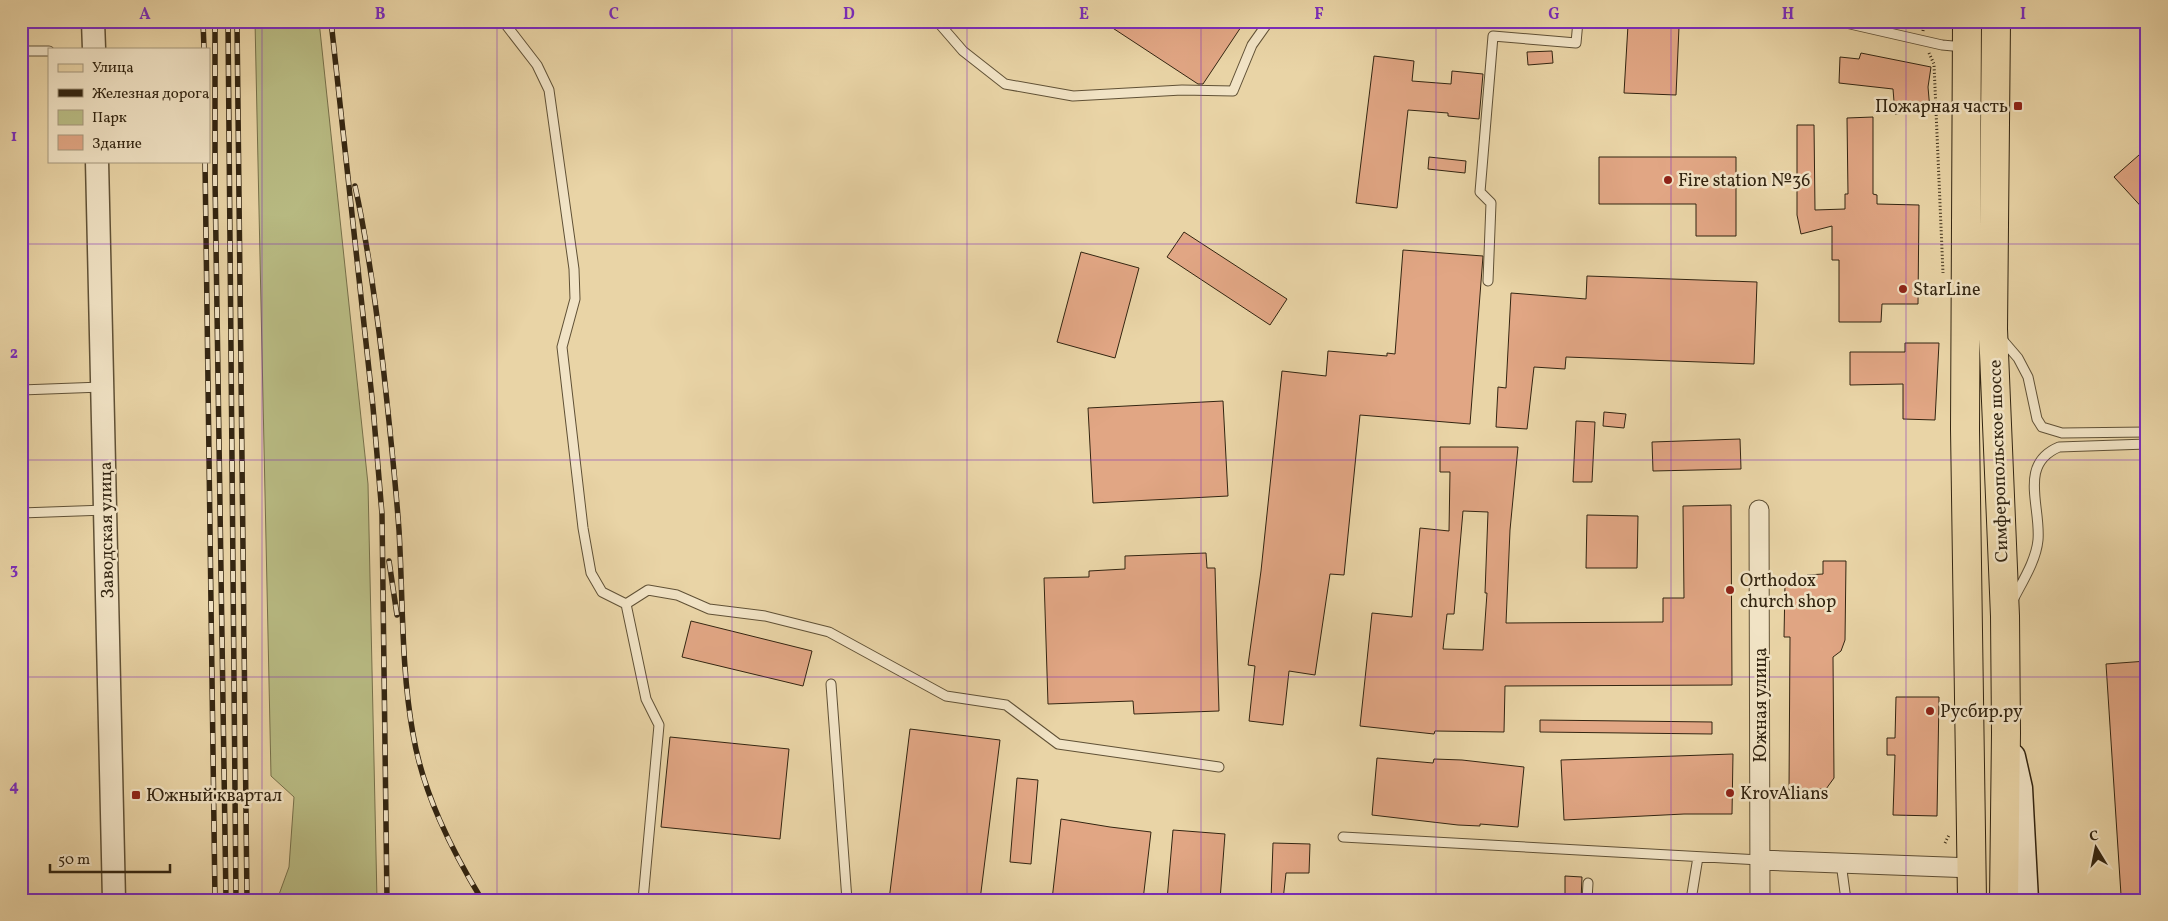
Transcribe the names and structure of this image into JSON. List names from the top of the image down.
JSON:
{
  "streets": {
    "main road": ["Симферопольское шоссе"],
    "street": ["Заводская улица", "Южная улица"]
  },
  "places": {
    "transit": ["Пожарная часть", "Южный квартал"],
    "other": [
      "Fire station №36",
      "StarLine",
      "Orthodox church shop",
      "Русбир.ру",
      "KrovAlians"
    ]
  },
  "legend": [
    "Улица",
    "Железная дорога",
    "Парк",
    "Здание"
  ],
  "scale_bar": "50 m",
  "north": "top",
  "grid": {
    "columns": [
      "A",
      "B",
      "C",
      "D",
      "E",
      "F",
      "G",
      "H",
      "I"
    ],
    "rows": [
      "1",
      "2",
      "3",
      "4"
    ]
  }
}
